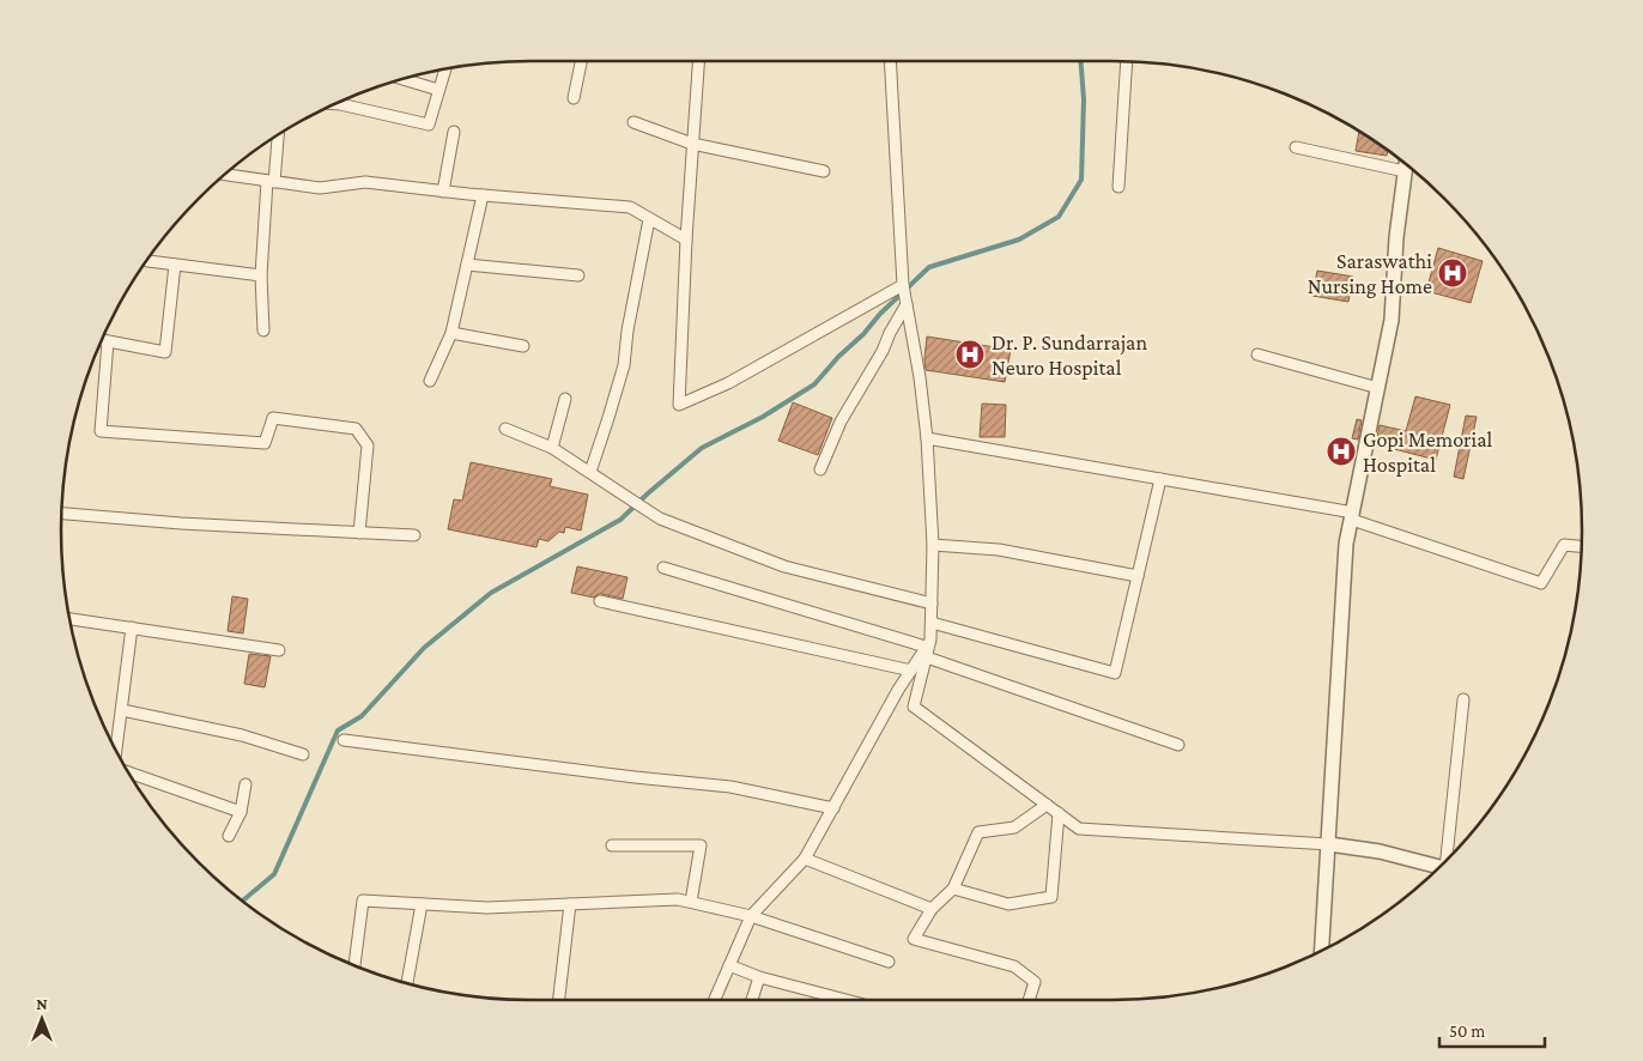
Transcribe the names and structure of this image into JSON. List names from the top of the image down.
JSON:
{
  "places": {
    "hospital": ["Saraswathi Nursing Home", "Dr. P. Sundarrajan Neuro Hospital", "Gopi Memorial Hospital"]
  },
  "scale_bar": "50 m",
  "north": "top"
}
